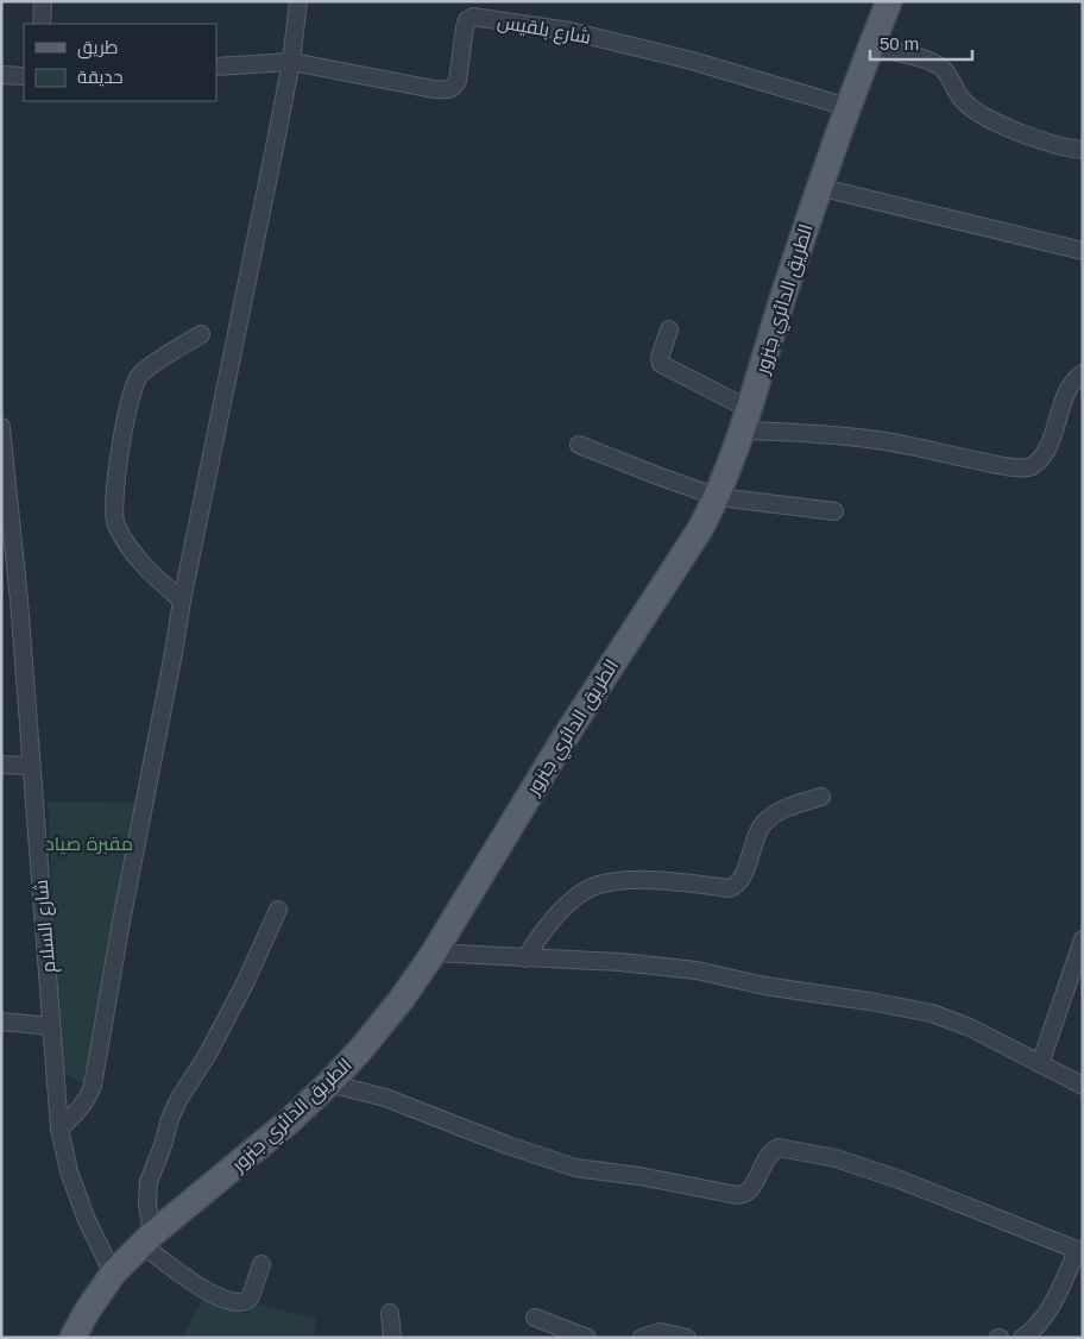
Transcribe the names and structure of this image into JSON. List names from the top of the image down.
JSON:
{
  "streets": {
    "main road": ["الطريق الدائري جنزور"],
    "street": ["شارع بلقيس", "شارع السلام"]
  },
  "crossings": [
    ["شارع بلقيس", "الطريق الدائري جنزور"],
    ["الطريق الدائري جنزور", "شارع السلام"]
  ],
  "parks": ["مقبرة صياد"],
  "legend": ["طريق", "حديقة"],
  "scale_bar": "50 m"
}
